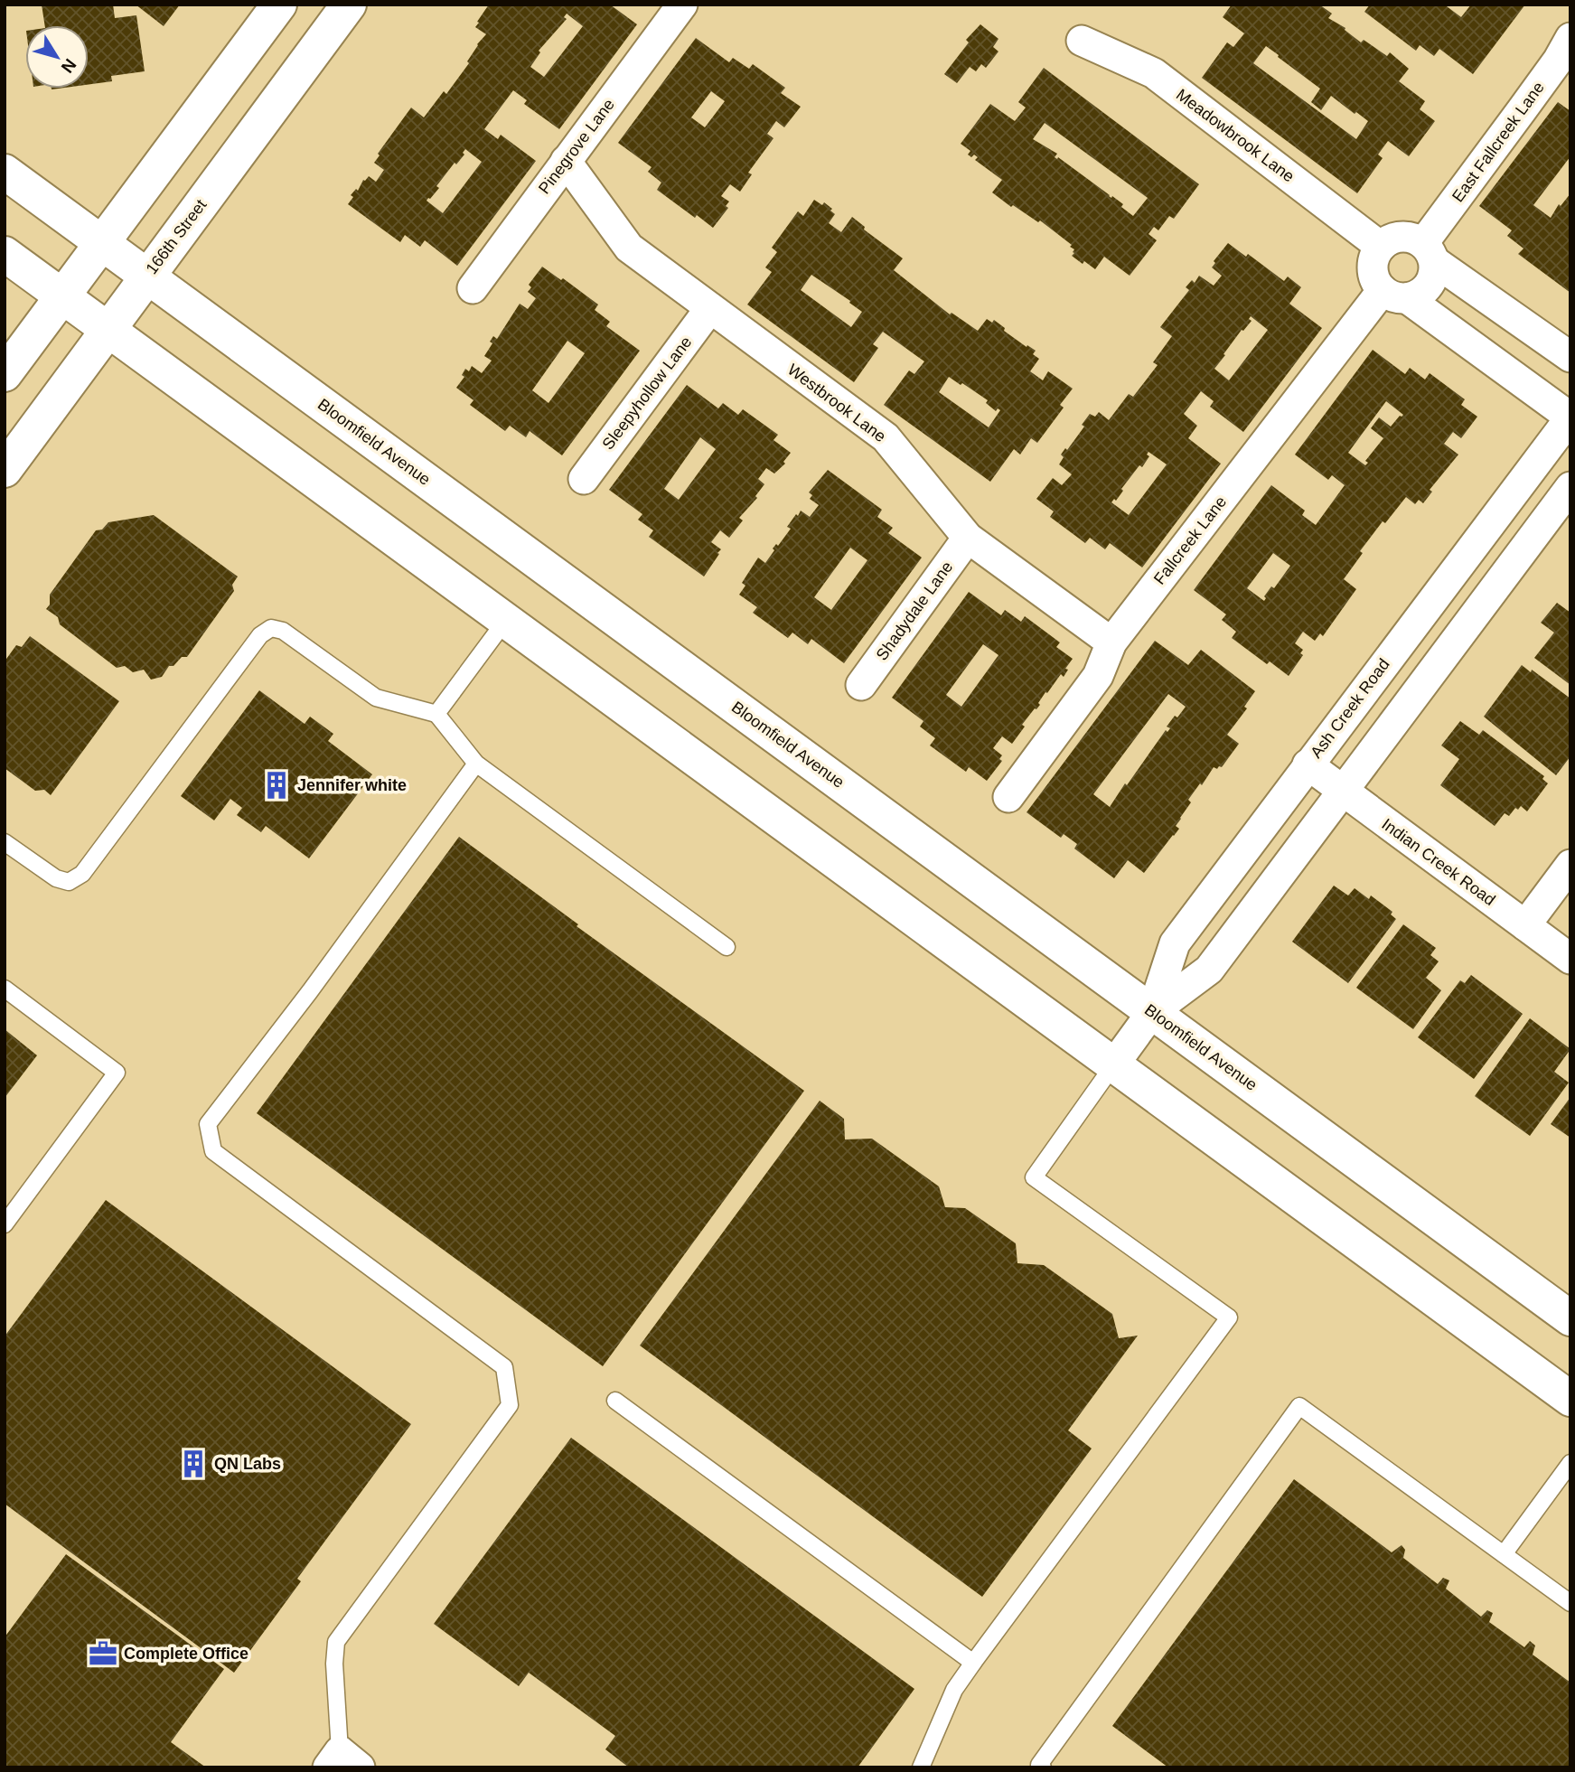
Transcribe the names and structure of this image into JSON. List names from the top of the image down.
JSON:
{
  "streets": {
    "main road": ["166th Street", "Bloomfield Avenue"],
    "street": [
      "Meadowbrook Lane",
      "East Fallcreek Lane",
      "Pinegrove Lane",
      "Sleepyhollow Lane",
      "Westbrook Lane",
      "Fallcreek Lane",
      "Shadydale Lane",
      "Ash Creek Road",
      "Indian Creek Road"
    ]
  },
  "crossings": [
    ["Meadowbrook Lane", "East Fallcreek Lane"],
    ["Meadowbrook Lane", "Fallcreek Lane"],
    ["East Fallcreek Lane", "Fallcreek Lane"],
    ["Pinegrove Lane", "Westbrook Lane"],
    ["166th Street", "Bloomfield Avenue"],
    ["Sleepyhollow Lane", "Westbrook Lane"],
    ["Westbrook Lane", "Fallcreek Lane"],
    ["Westbrook Lane", "Shadydale Lane"],
    ["Bloomfield Avenue", "Ash Creek Road"],
    ["Ash Creek Road", "Indian Creek Road"]
  ],
  "places": {
    "building": ["Jennifer white", "QN Labs"],
    "office": ["Complete Office"]
  },
  "north": "bottom right"
}
